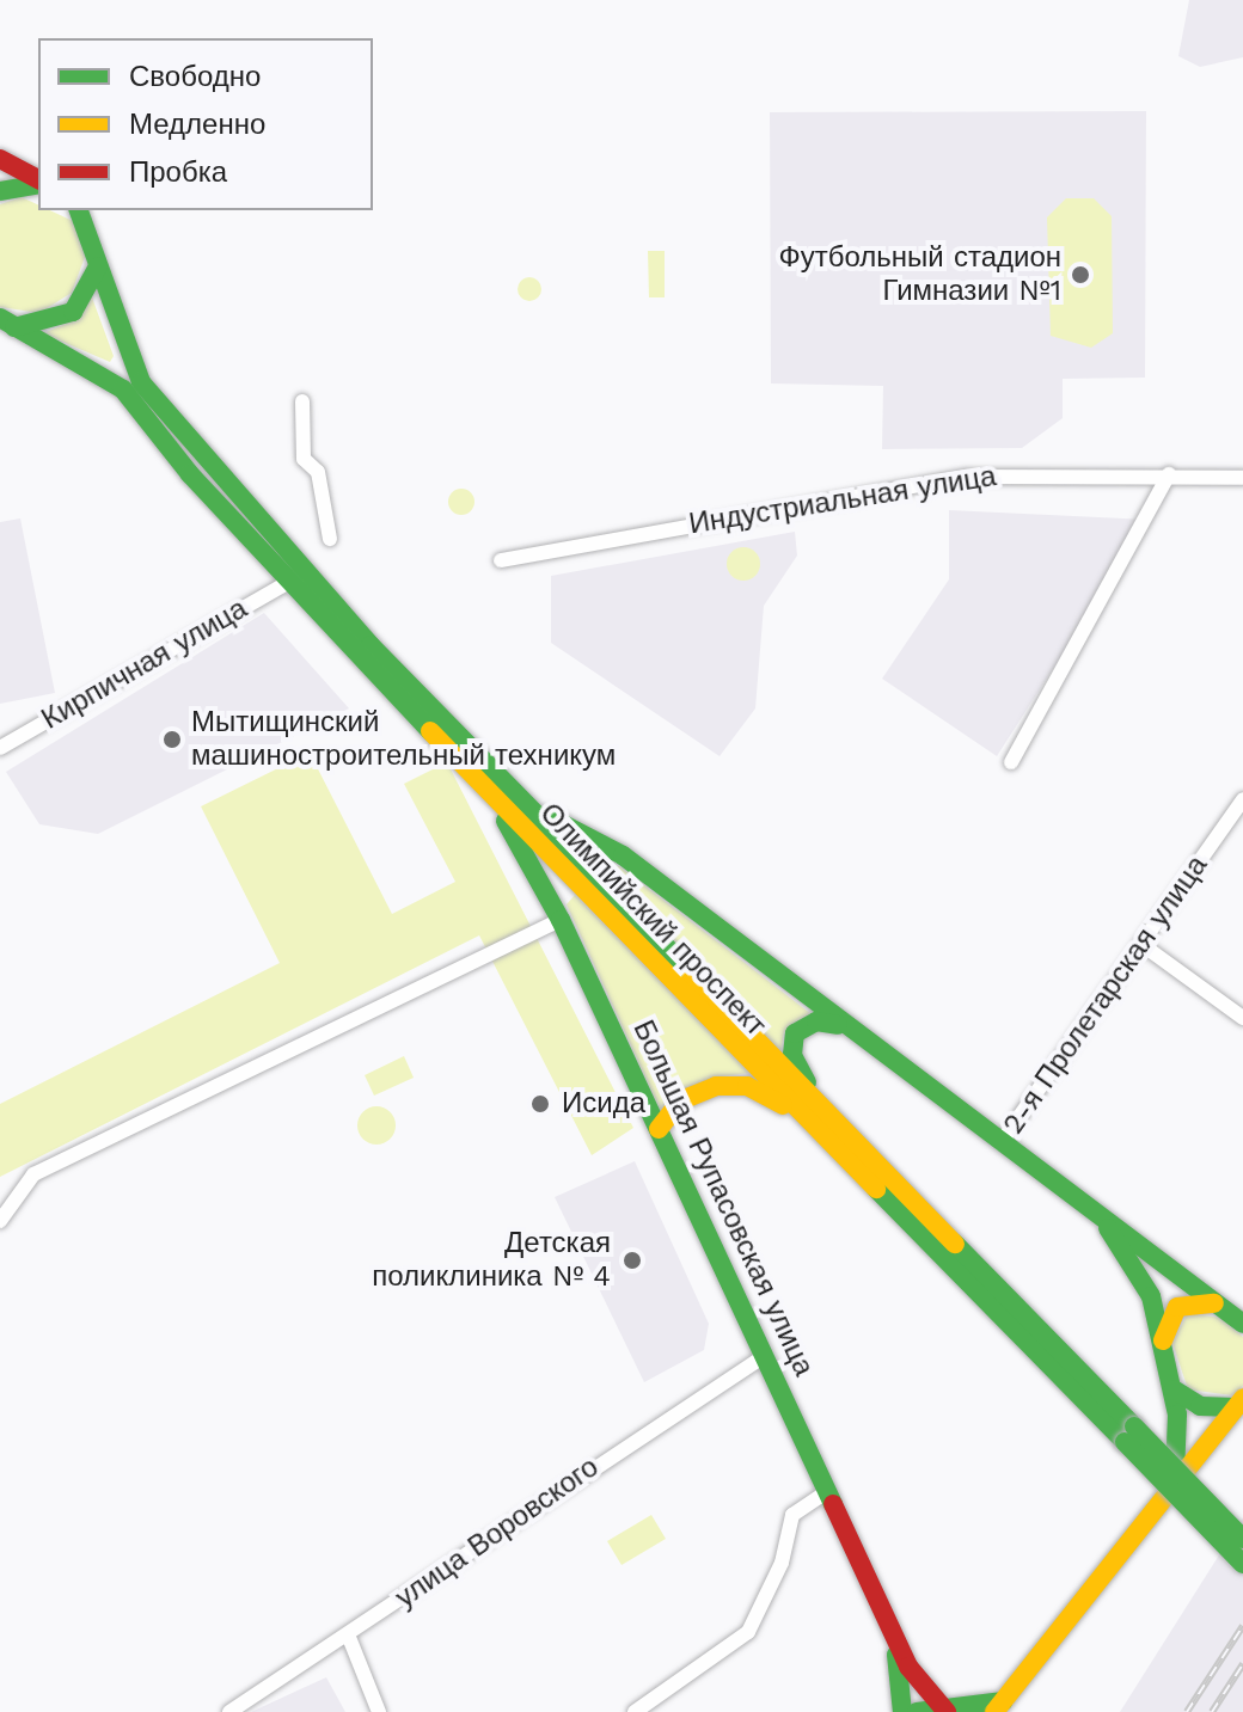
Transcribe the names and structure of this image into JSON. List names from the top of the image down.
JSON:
{
  "streets": {
    "main road": ["Олимпийский проспект", "Большая Рупасовская улица"],
    "street": [
      "Индустриальная улица",
      "Кирпичная улица",
      "2-я Пролетарская улица",
      "улица Воровского"
    ]
  },
  "crossings": [
    ["Кирпичная улица", "Олимпийский проспект"],
    ["Олимпийский проспект", "Большая Рупасовская улица"],
    ["Большая Рупасовская улица", "улица Воровского"]
  ],
  "places": [
    "Футбольный стадион Гимназии №1",
    "Мытищинский машиностроительный техникум",
    "Исида",
    "Детская поликлиника № 4"
  ],
  "legend": ["Свободно", "Медленно", "Пробка"]
}
